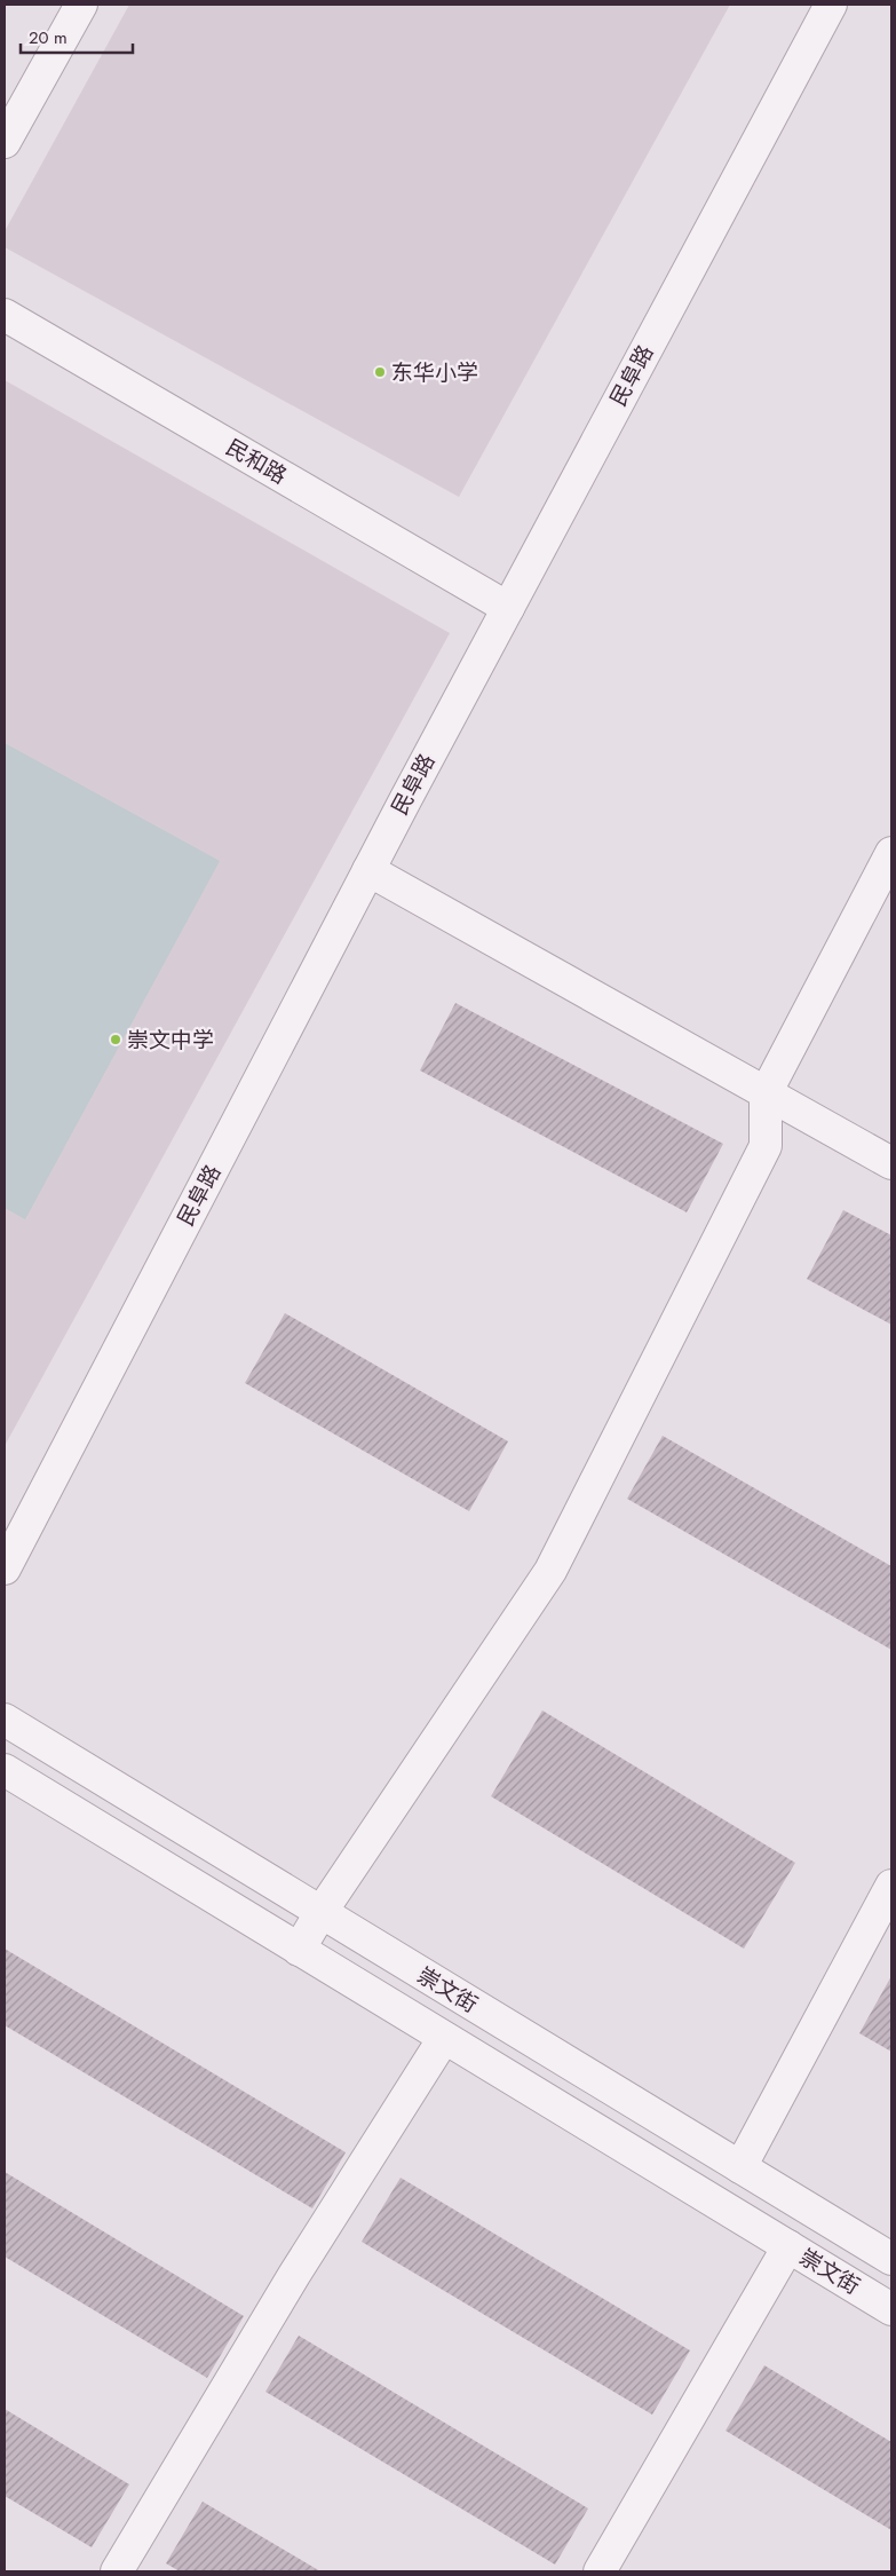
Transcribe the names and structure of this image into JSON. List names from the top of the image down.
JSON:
{
  "streets": {
    "street": ["民阜路", "民和路", "崇文街"]
  },
  "crossings": [
    ["民阜路", "民和路"]
  ],
  "places": ["东华小学", "崇文中学"],
  "scale_bar": "20 m"
}
